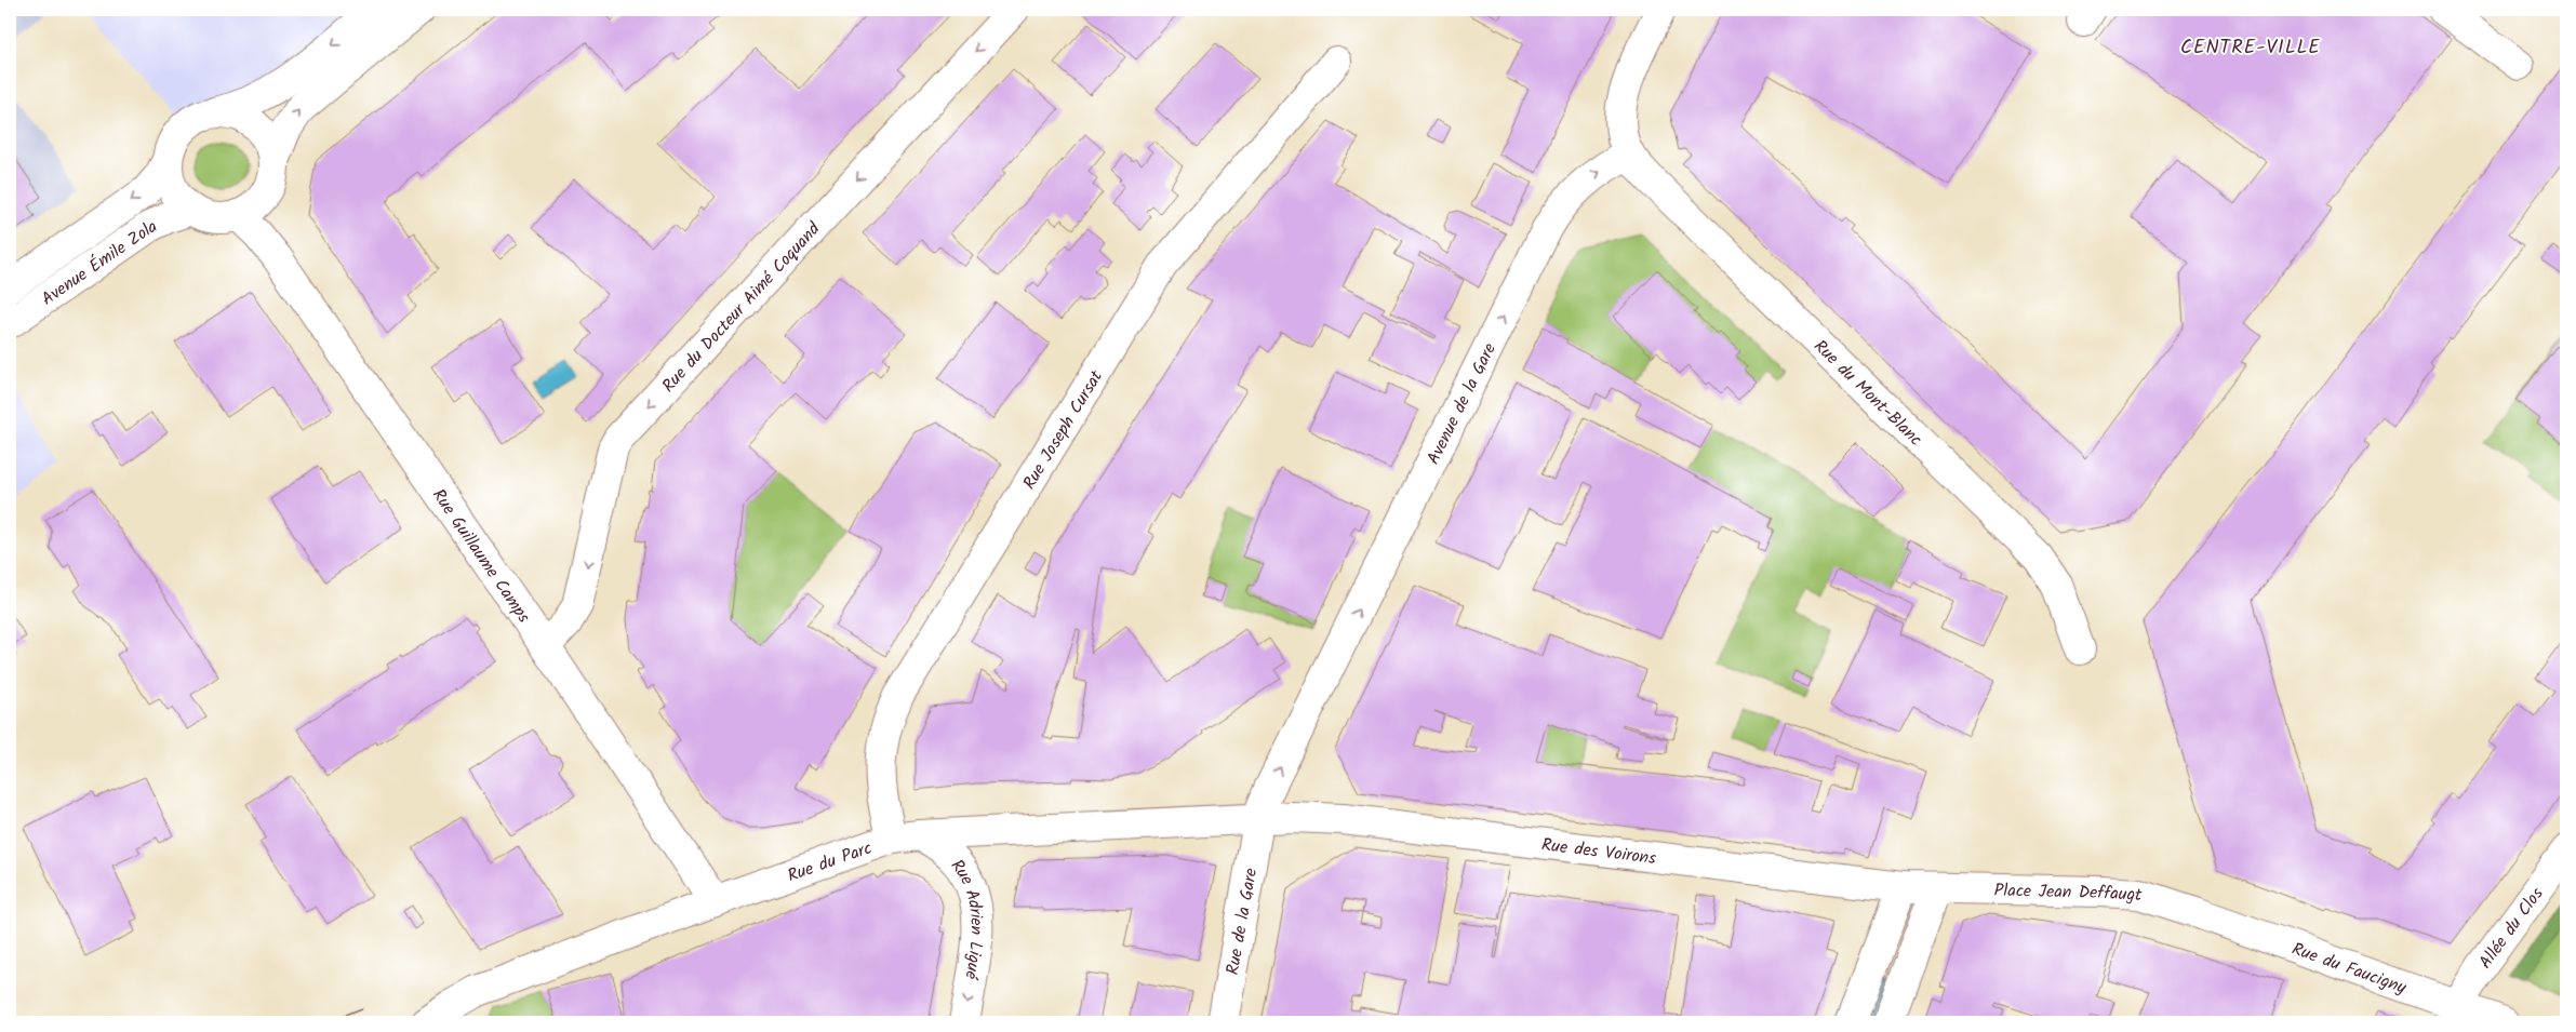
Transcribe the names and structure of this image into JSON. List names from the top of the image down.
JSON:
{
  "streets": {
    "street": [
      "Avenue Émile Zola",
      "Rue du Docteur Aimé Coquand",
      "Rue du Mont-Blanc",
      "Avenue de la Gare",
      "Rue Joseph Cursat",
      "Rue Guillaume Camps",
      "Rue des Voirons",
      "Rue du Parc",
      "Place Jean Deffaugt",
      "Rue Adrien Ligué",
      "Rue de la Gare",
      "Allée du Clos",
      "Rue du Faucigny"
    ]
  },
  "crossings": [
    ["Avenue Émile Zola", "Rue Guillaume Camps"],
    ["Rue du Docteur Aimé Coquand", "Rue Guillaume Camps"],
    ["Rue du Mont-Blanc", "Avenue de la Gare"],
    ["Avenue de la Gare", "Rue des Voirons"],
    ["Avenue de la Gare", "Rue du Parc"],
    ["Avenue de la Gare", "Rue de la Gare"],
    ["Rue Joseph Cursat", "Rue du Parc"],
    ["Rue Joseph Cursat", "Rue Adrien Ligué"],
    ["Rue Guillaume Camps", "Rue du Parc"],
    ["Rue des Voirons", "Rue du Parc"],
    ["Rue des Voirons", "Place Jean Deffaugt"],
    ["Rue des Voirons", "Rue de la Gare"],
    ["Rue du Parc", "Rue Adrien Ligué"],
    ["Rue du Parc", "Rue de la Gare"],
    ["Place Jean Deffaugt", "Rue du Faucigny"],
    ["Allée du Clos", "Rue du Faucigny"]
  ],
  "one_way": ["Rue du Docteur Aimé Coquand", "Avenue de la Gare", "Rue Adrien Ligué"],
  "districts": ["CENTRE-VILLE"]
}
